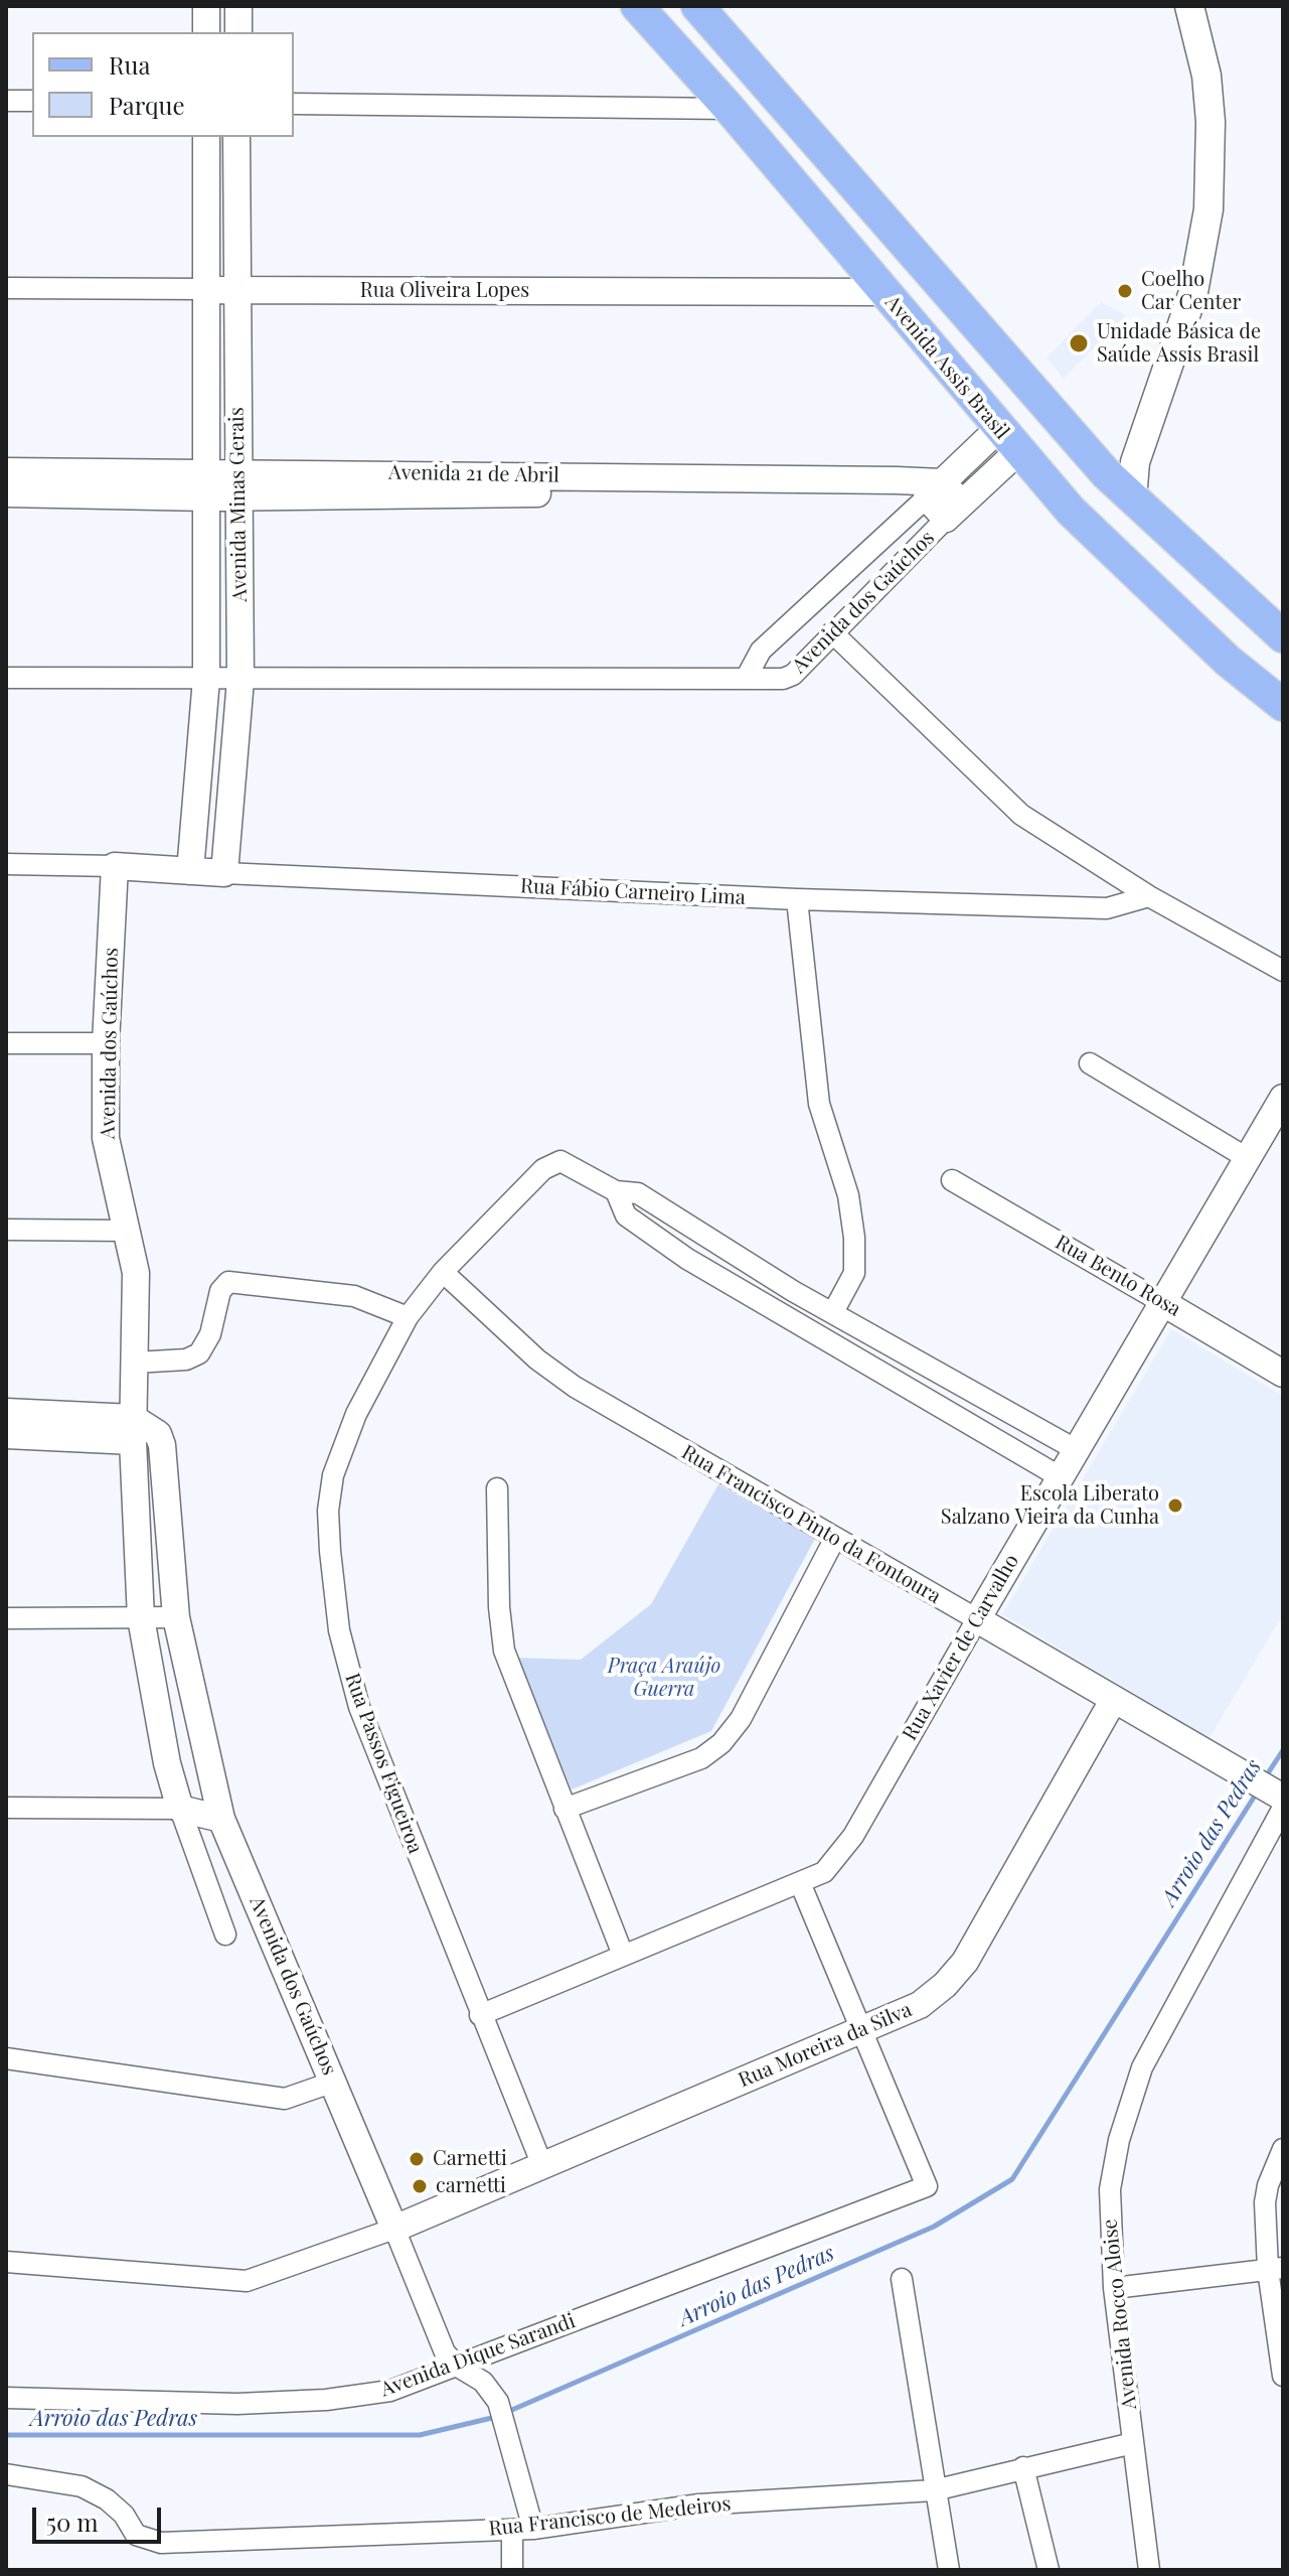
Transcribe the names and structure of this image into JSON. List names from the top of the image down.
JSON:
{
  "streets": {
    "main road": ["Avenida Assis Brasil"],
    "street": [
      "Rua Oliveira Lopes",
      "Avenida 21 de Abril",
      "Avenida Minas Gerais",
      "Avenida dos Gaúchos",
      "Rua Fábio Carneiro Lima",
      "Rua Bento Rosa",
      "Rua Francisco Pinto da Fontoura",
      "Rua Xavier de Carvalho",
      "Rua Passos Figueiroa",
      "Rua Moreira da Silva",
      "Avenida Rocco Aloise",
      "Avenida Dique Sarandi",
      "Rua Francisco de Medeiros"
    ]
  },
  "crossings": [
    ["Rua Oliveira Lopes", "Avenida Assis Brasil"],
    ["Rua Oliveira Lopes", "Avenida Minas Gerais"],
    ["Avenida Assis Brasil", "Avenida dos Gaúchos"],
    ["Avenida 21 de Abril", "Avenida Minas Gerais"],
    ["Avenida 21 de Abril", "Avenida dos Gaúchos"],
    ["Avenida Minas Gerais", "Rua Fábio Carneiro Lima"],
    ["Avenida dos Gaúchos", "Rua Fábio Carneiro Lima"],
    ["Avenida dos Gaúchos", "Rua Moreira da Silva"],
    ["Avenida dos Gaúchos", "Avenida Dique Sarandi"],
    ["Avenida dos Gaúchos", "Rua Francisco de Medeiros"],
    ["Rua Bento Rosa", "Rua Xavier de Carvalho"],
    ["Rua Francisco Pinto da Fontoura", "Rua Xavier de Carvalho"],
    ["Rua Francisco Pinto da Fontoura", "Rua Passos Figueiroa"],
    ["Rua Francisco Pinto da Fontoura", "Rua Moreira da Silva"],
    ["Rua Francisco Pinto da Fontoura", "Avenida Rocco Aloise"],
    ["Rua Xavier de Carvalho", "Rua Passos Figueiroa"],
    ["Rua Passos Figueiroa", "Rua Moreira da Silva"],
    ["Rua Moreira da Silva", "Avenida Dique Sarandi"],
    ["Avenida Rocco Aloise", "Rua Francisco de Medeiros"]
  ],
  "water": ["Arroio das Pedras"],
  "parks": ["Praça Araújo Guerra"],
  "places": [
    "Coelho Car Center",
    "Unidade Básica de Saúde Assis Brasil",
    "Escola Liberato Salzano Vieira da Cunha",
    "Carnetti",
    "carnetti"
  ],
  "legend": ["Rua", "Parque"],
  "scale_bar": "50 m"
}
